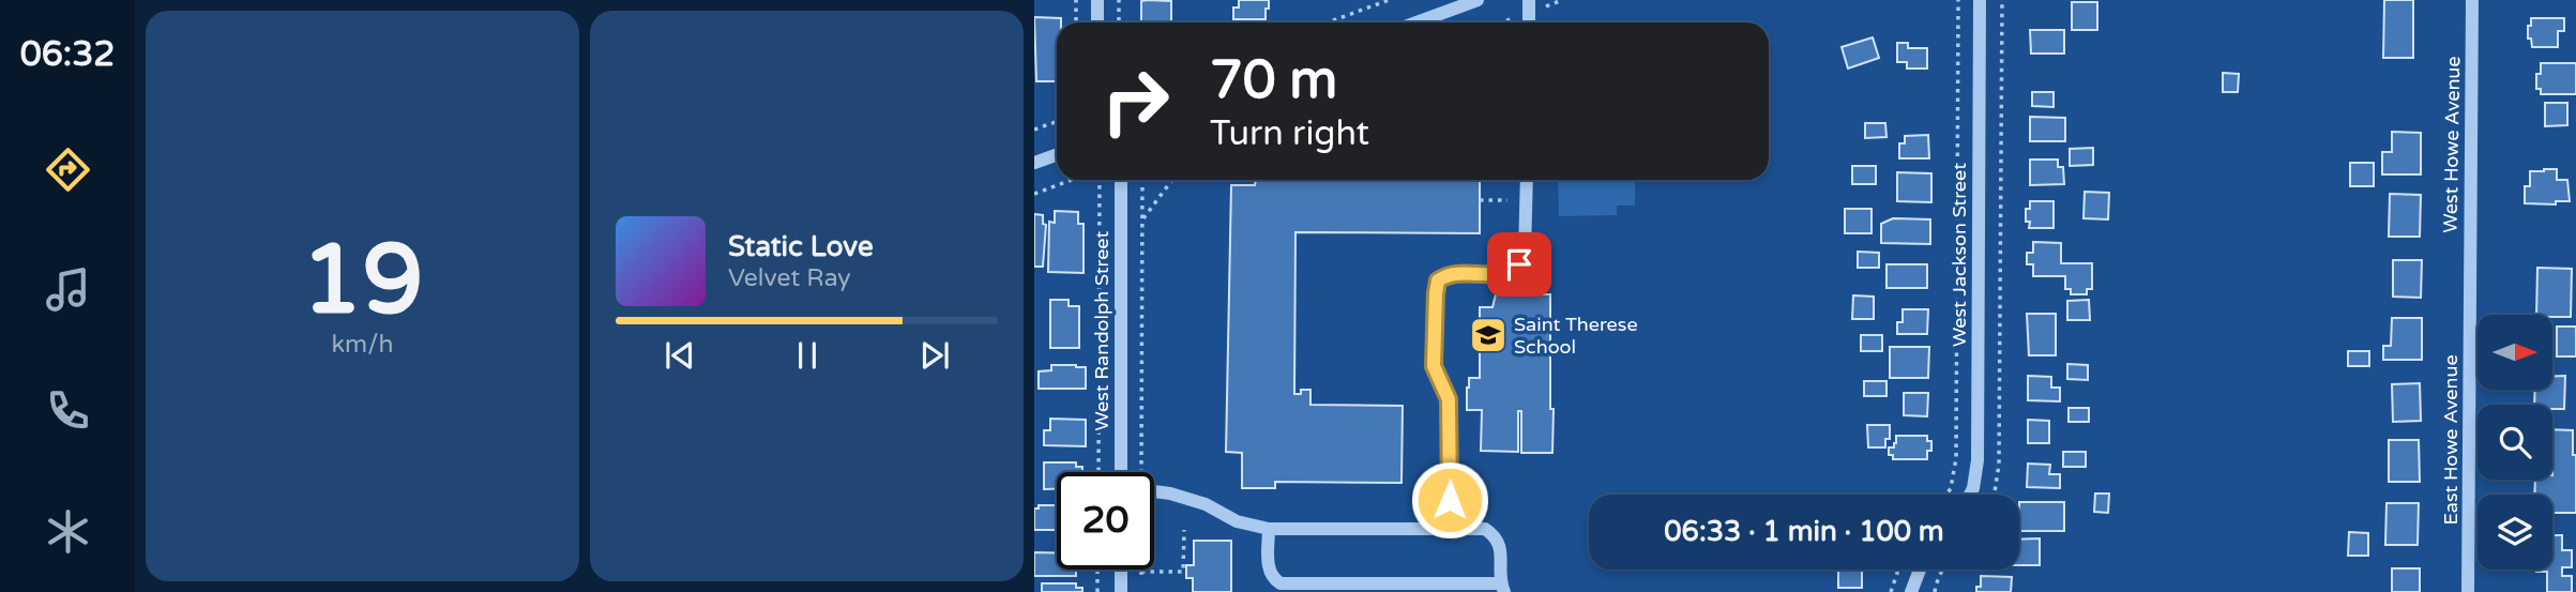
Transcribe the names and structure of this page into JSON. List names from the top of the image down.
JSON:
{
  "streets": {
    "street": [
      "West Howe Avenue",
      "West Jackson Street",
      "West Randolph Street",
      "East Howe Avenue"
    ]
  },
  "crossings": [
    ["West Howe Avenue", "East Howe Avenue"]
  ],
  "places": {
    "school or university": ["Saint Therese School"]
  },
  "north": "right",
  "page": {
    "tabs": "06:32",
    "tile": ["19", "km/h"],
    "turn": ["70 m", "Turn right"],
    "song": ["Static Love", "Velvet Ray"],
    "limit": "20",
    "trip": "06:33 · 1 min · 100 m"
  }
}
